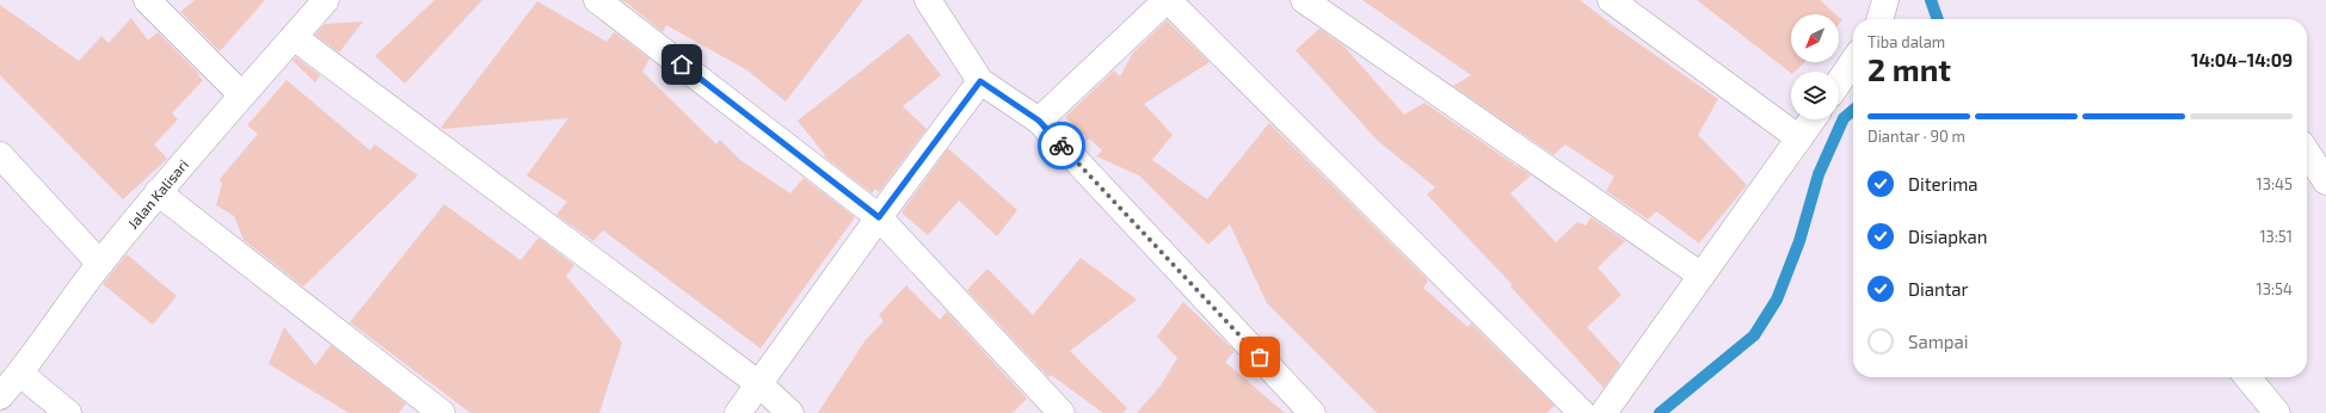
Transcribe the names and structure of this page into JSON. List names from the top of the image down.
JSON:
{
  "streets": {
    "street": ["Jalan Kalisari"]
  },
  "north": "bottom left",
  "page": {
    "heading": ["2 mnt", "Tiba dalam", "14:04–14:09"],
    "bar": "Diantar · 90 m",
    "list": [
      ["Diterima", "13:45"],
      ["Disiapkan", "13:51"],
      ["Diantar", "13:54"],
      "Sampai"
    ]
  }
}
